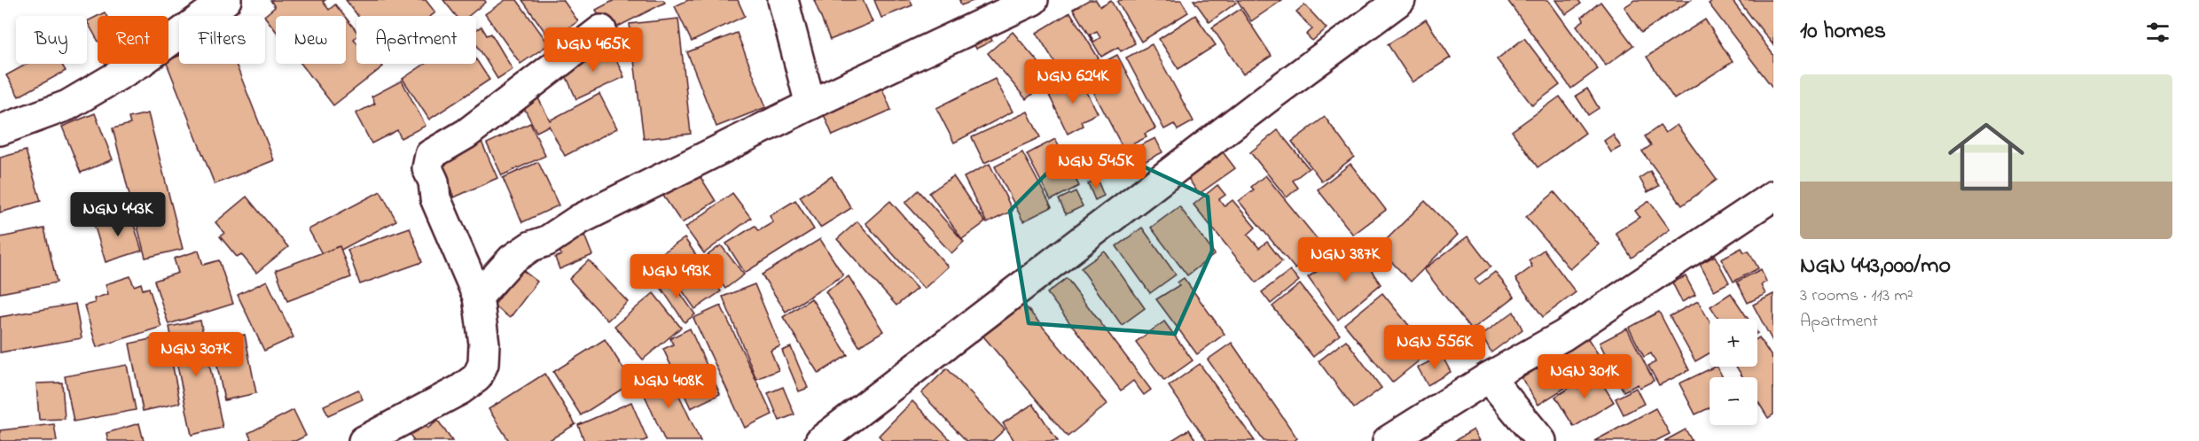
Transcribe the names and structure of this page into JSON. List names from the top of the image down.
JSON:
{
  "page": {
    "heading": "10 homes",
    "chip": [
      "Buy",
      "Rent",
      "Filters",
      "New",
      "Apartment"
    ],
    "price": [
      "NGN 465K",
      "NGN 624K",
      "NGN 545K",
      "NGN 443K",
      "NGN 387K",
      "NGN 493K",
      "NGN 556K",
      "NGN 307K",
      "NGN 301K",
      "NGN 408K"
    ],
    "list": [
      {
        "name": "NGN 443,000/mo",
        "note": "3 rooms · 113 m² · Apartment"
      }
    ],
    "map_buttons": ["+", "−"]
  }
}
